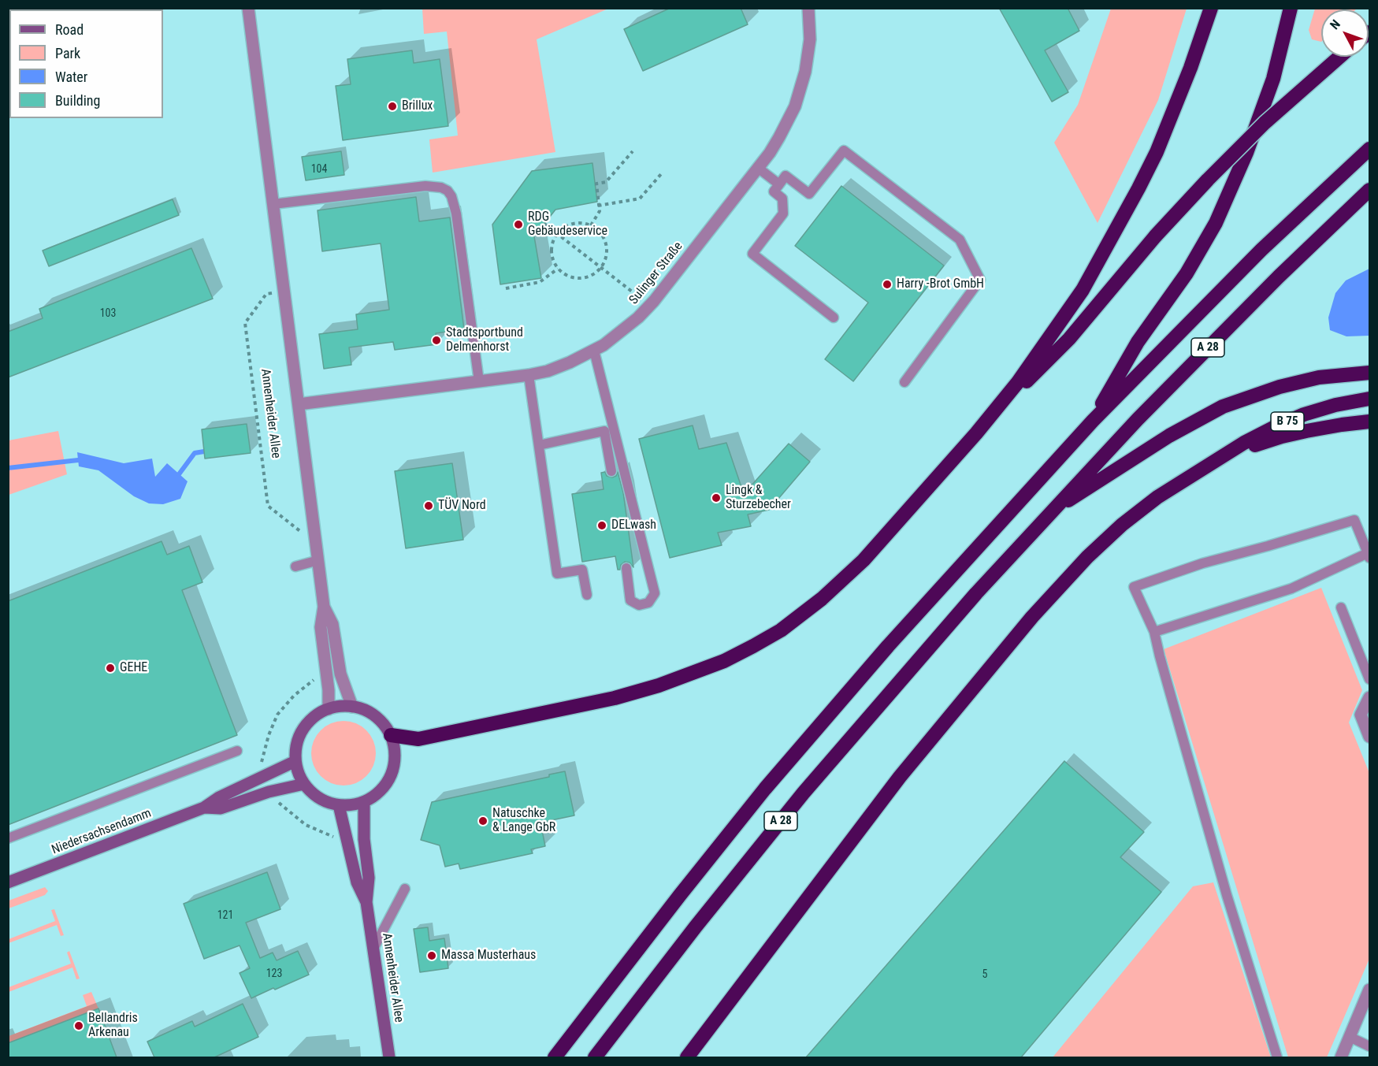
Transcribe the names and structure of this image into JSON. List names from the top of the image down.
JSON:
{
  "streets": {
    "highway": ["A 28", "B 75"],
    "main road": ["Annenheider Allee", "Niedersachsendamm"],
    "street": ["Sulinger Straße"]
  },
  "crossings": [
    ["Annenheider Allee", "Niedersachsendamm"]
  ],
  "places": [
    "Brillux",
    "RDG Gebäudeservice",
    "Harry -Brot GmbH",
    "Stadtsportbund Delmenhorst",
    "Lingk & Sturzebecher",
    "TÜV Nord",
    "DELwash",
    "GEHE",
    "Natuschke & Lange GbR",
    "Massa Musterhaus",
    "Bellandris Arkenau"
  ],
  "house_numbers": [
    "104",
    "103",
    "121",
    "123",
    "5"
  ],
  "legend": [
    "Road",
    "Park",
    "Water",
    "Building"
  ],
  "north": "top left"
}
